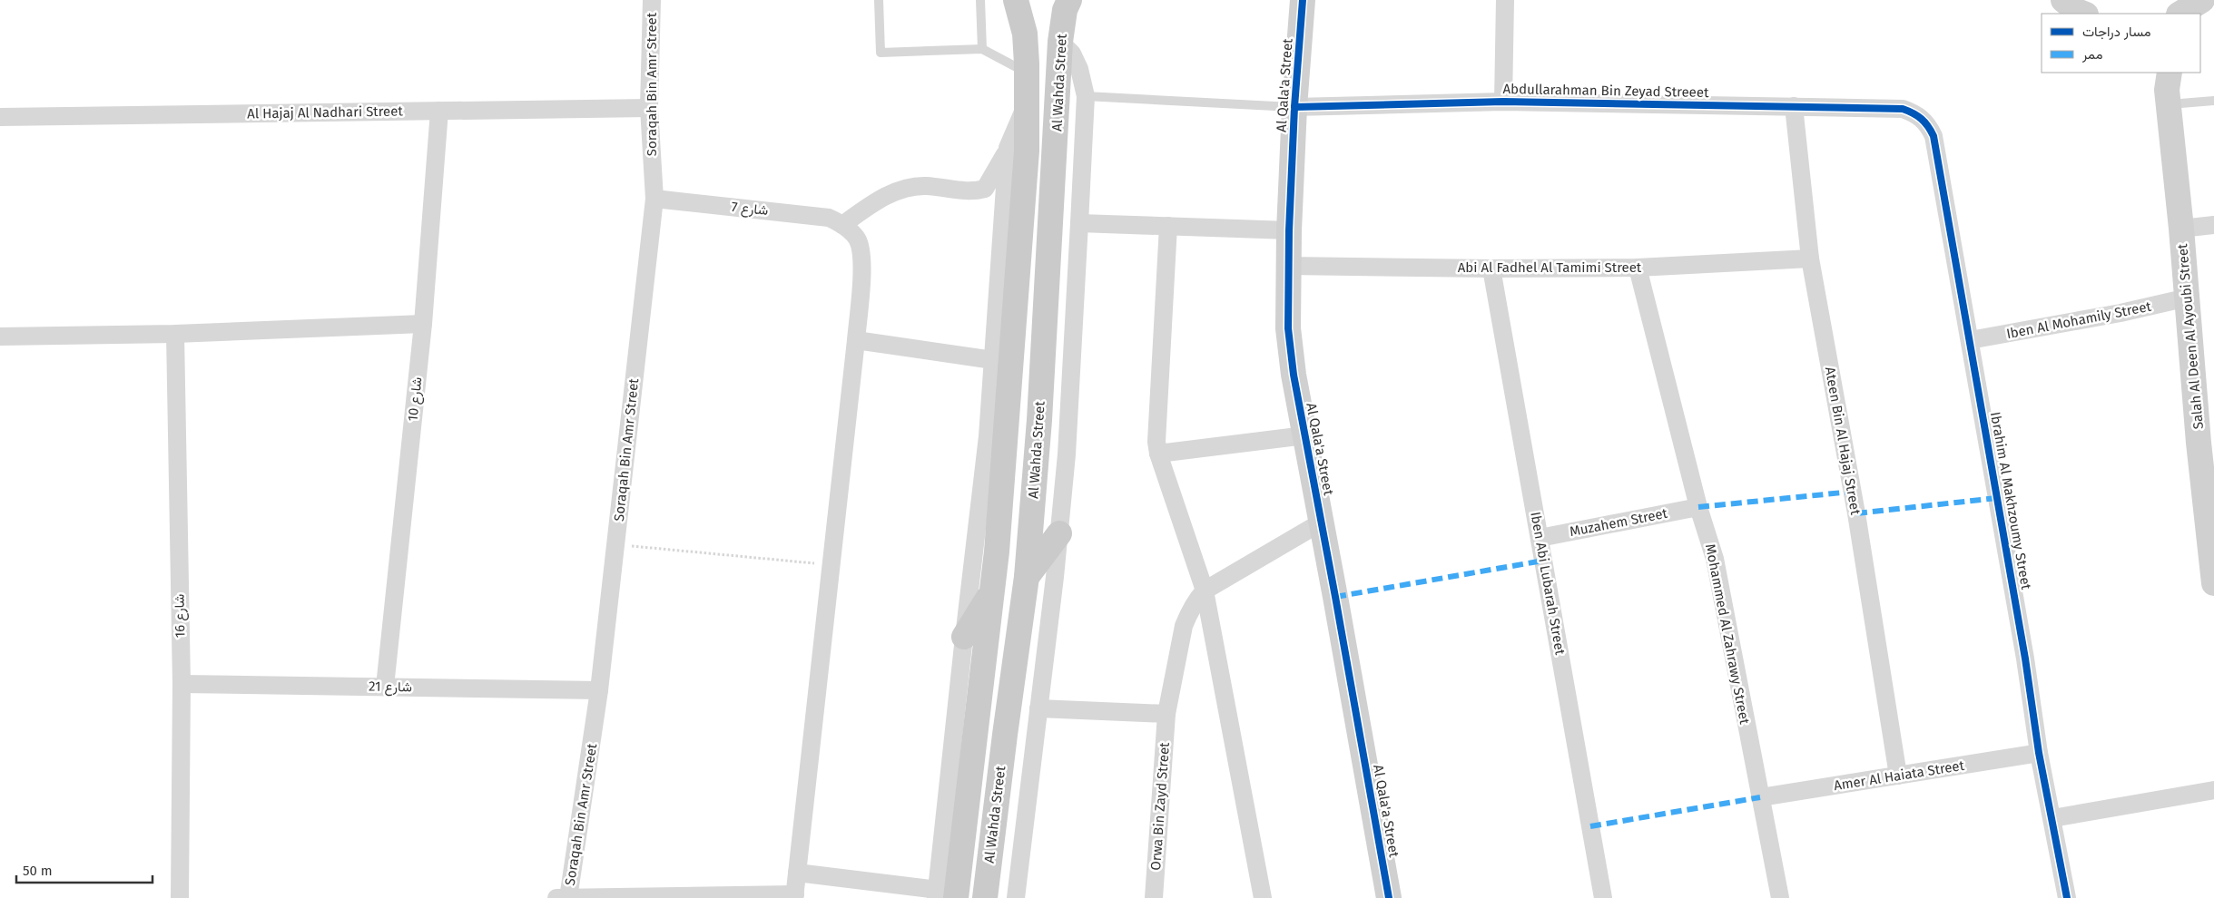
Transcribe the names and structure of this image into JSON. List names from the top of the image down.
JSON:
{
  "streets": {
    "main road": ["Al Wahda Street"],
    "street": [
      "Soraqah Bin Amr Street",
      "Al Qala'a Street",
      "Abdullarahman Bin Zeyad Streeet",
      "Al Hajaj Al Nadhari Street",
      "شارع 7",
      "Abi Al Fadhel Al Tamimi Street",
      "Iben Al Mohamily Street",
      "Salah Al Deen Al Ayoubi Street",
      "شارع 10",
      "Ateen Bin Al Hajaj Street",
      "Ibrahim Al Makhzoumy Street",
      "Muzahem Street",
      "Iben Abi Lubarah Street",
      "شارع 16",
      "Mohammed Al Zahrawy Street",
      "شارع 21",
      "Amer Al Haiata Street",
      "Orwa Bin Zayd Street"
    ]
  },
  "crossings": [
    ["Soraqah Bin Amr Street", "Al Hajaj Al Nadhari Street"],
    ["Soraqah Bin Amr Street", "شارع 7"],
    ["Soraqah Bin Amr Street", "شارع 21"],
    ["Al Qala'a Street", "Abdullarahman Bin Zeyad Streeet"],
    ["Al Qala'a Street", "Abi Al Fadhel Al Tamimi Street"],
    ["Abdullarahman Bin Zeyad Streeet", "Ateen Bin Al Hajaj Street"],
    ["Abdullarahman Bin Zeyad Streeet", "Ibrahim Al Makhzoumy Street"],
    ["Al Hajaj Al Nadhari Street", "شارع 10"],
    ["Abi Al Fadhel Al Tamimi Street", "Ateen Bin Al Hajaj Street"],
    ["Abi Al Fadhel Al Tamimi Street", "Iben Abi Lubarah Street"],
    ["Abi Al Fadhel Al Tamimi Street", "Mohammed Al Zahrawy Street"],
    ["Iben Al Mohamily Street", "Salah Al Deen Al Ayoubi Street"],
    ["Iben Al Mohamily Street", "Ibrahim Al Makhzoumy Street"],
    ["شارع 10", "شارع 21"],
    ["Ateen Bin Al Hajaj Street", "Amer Al Haiata Street"],
    ["Ibrahim Al Makhzoumy Street", "Amer Al Haiata Street"],
    ["Muzahem Street", "Iben Abi Lubarah Street"],
    ["Muzahem Street", "Mohammed Al Zahrawy Street"],
    ["شارع 16", "شارع 21"],
    ["Mohammed Al Zahrawy Street", "Amer Al Haiata Street"]
  ],
  "legend": ["مسار دراجات", "ممر"],
  "scale_bar": "50 m"
}
